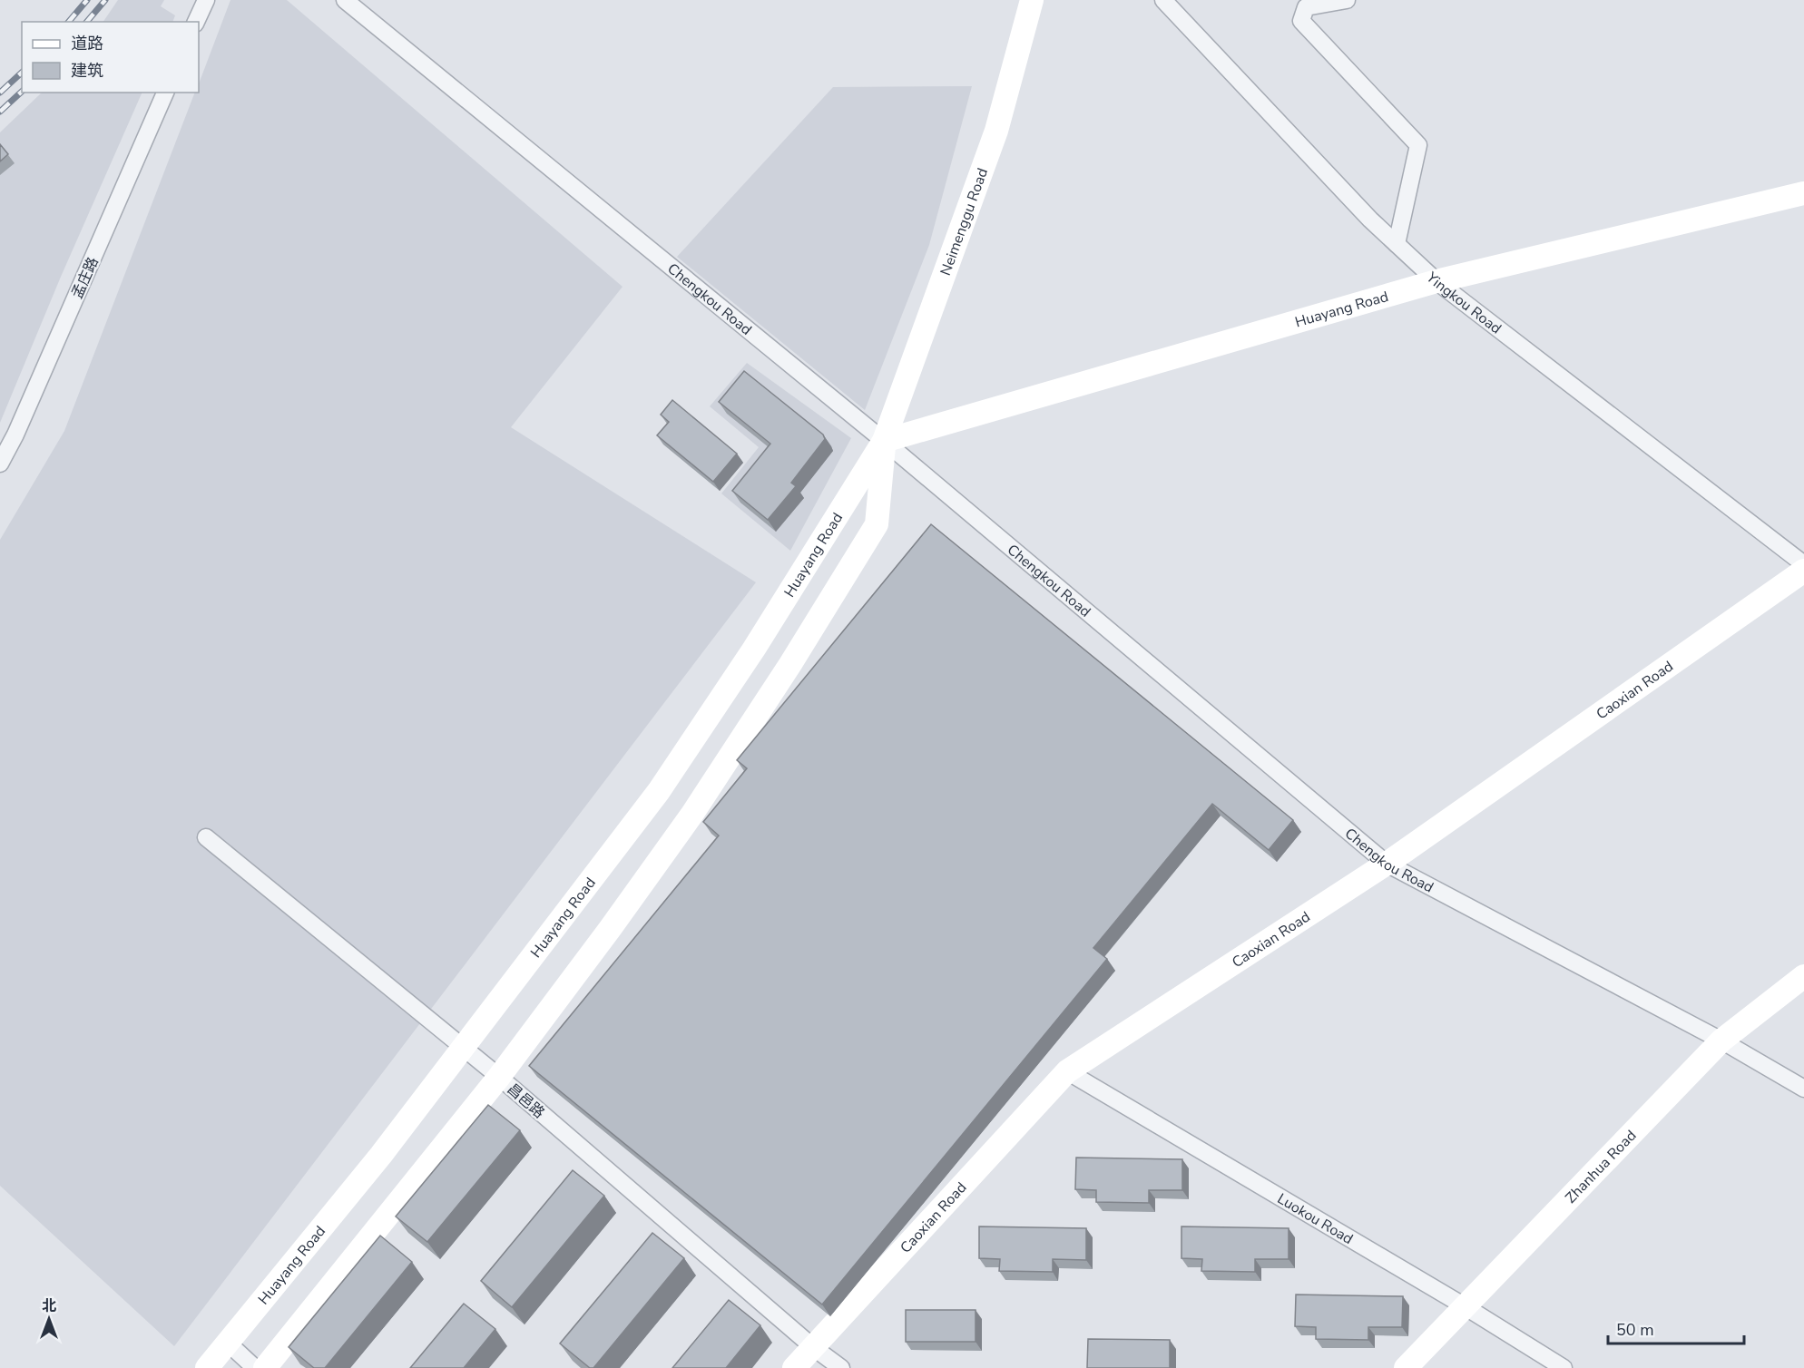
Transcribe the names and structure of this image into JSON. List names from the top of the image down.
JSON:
{
  "streets": {
    "street": [
      "Neimenggu Road",
      "孟庄路",
      "Chengkou Road",
      "Yingkou Road",
      "Huayang Road",
      "Caoxian Road",
      "昌邑路",
      "Zhanhua Road",
      "Luokou Road"
    ]
  },
  "crossings": [
    ["Neimenggu Road", "Chengkou Road"],
    ["Neimenggu Road", "Huayang Road"],
    ["Chengkou Road", "Huayang Road"],
    ["Chengkou Road", "Caoxian Road"],
    ["Chengkou Road", "Zhanhua Road"],
    ["Yingkou Road", "Huayang Road"],
    ["Huayang Road", "昌邑路"],
    ["Caoxian Road", "昌邑路"],
    ["Caoxian Road", "Luokou Road"],
    ["Zhanhua Road", "Luokou Road"]
  ],
  "legend": ["道路", "建筑"],
  "scale_bar": "50 m",
  "north": "top"
}
